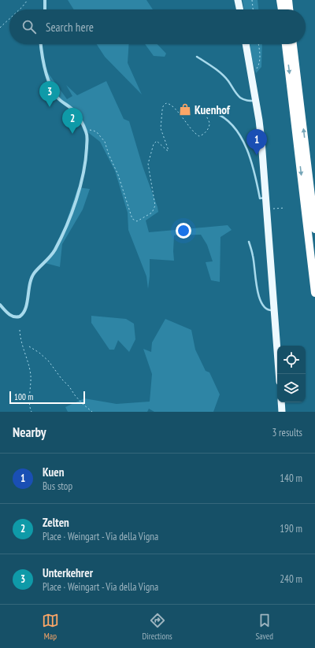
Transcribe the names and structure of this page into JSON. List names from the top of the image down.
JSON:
{
  "places": {
    "shop": ["Kuenhof"]
  },
  "scale_bar": "100 m",
  "page": {
    "search": "Search here",
    "pins": ["3", "2", "1"],
    "scale": "100 m",
    "heading": ["Nearby", "3 results"],
    "list": [
      {
        "mark": "1",
        "name": "Kuen",
        "note": "Bus stop",
        "value": "140 m"
      },
      {
        "mark": "2",
        "name": "Zelten",
        "note": "Place · Weingart - Via della Vigna",
        "value": "190 m"
      },
      {
        "mark": "3",
        "name": "Unterkehrer",
        "note": "Place · Weingart - Via della Vigna",
        "value": "240 m"
      }
    ],
    "nav": ["Map", "Directions", "Saved"]
  }
}
